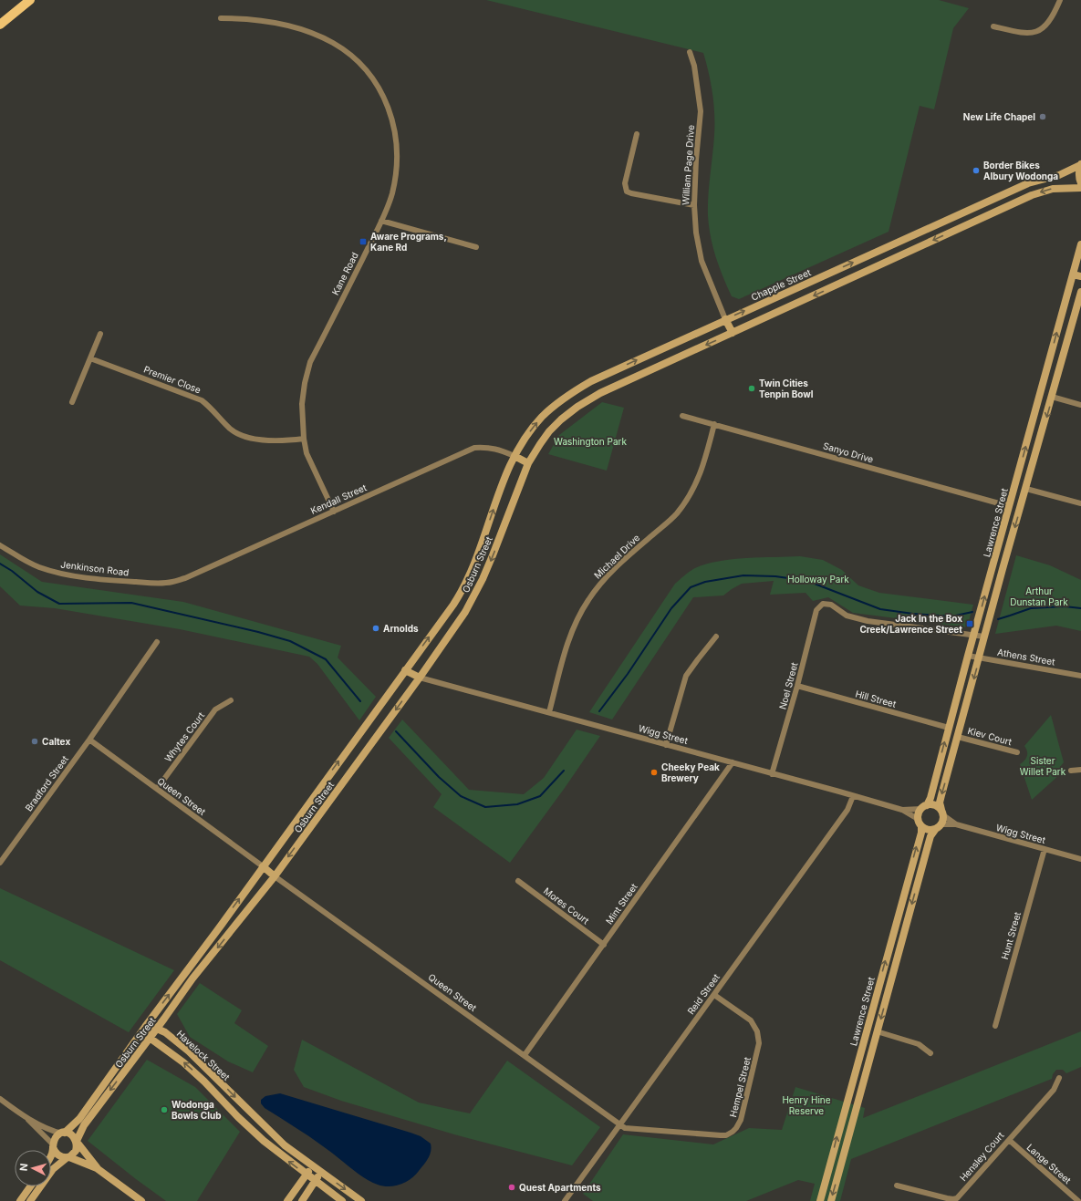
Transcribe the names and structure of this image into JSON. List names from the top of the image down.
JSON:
{
  "streets": {
    "street": [
      "William Page Drive",
      "Kane Road",
      "Chapple Street",
      "Premier Close",
      "Sanyo Drive",
      "Kendall Street",
      "Lawrence Street",
      "Michael Drive",
      "Osburn Street",
      "Jenkinson Road",
      "Athens Street",
      "Noel Street",
      "Hill Street",
      "Wigg Street",
      "Kiev Court",
      "Whytes Court",
      "Bradford Street",
      "Queen Street",
      "Mint Street",
      "Mores Court",
      "Hunt Street",
      "Reid Street",
      "Havelock Street",
      "Hempel Street",
      "Hensley Court",
      "Lange Street"
    ]
  },
  "crossings": [
    ["William Page Drive", "Chapple Street"],
    ["Kane Road", "Premier Close"],
    ["Kane Road", "Kendall Street"],
    ["Chapple Street", "Kendall Street"],
    ["Chapple Street", "Osburn Street"],
    ["Sanyo Drive", "Lawrence Street"],
    ["Sanyo Drive", "Michael Drive"],
    ["Kendall Street", "Osburn Street"],
    ["Kendall Street", "Jenkinson Road"],
    ["Lawrence Street", "Athens Street"],
    ["Lawrence Street", "Noel Street"],
    ["Lawrence Street", "Hill Street"],
    ["Lawrence Street", "Wigg Street"],
    ["Michael Drive", "Wigg Street"],
    ["Osburn Street", "Wigg Street"],
    ["Osburn Street", "Queen Street"],
    ["Osburn Street", "Havelock Street"],
    ["Noel Street", "Hill Street"],
    ["Noel Street", "Wigg Street"],
    ["Wigg Street", "Mint Street"],
    ["Wigg Street", "Hunt Street"],
    ["Wigg Street", "Reid Street"],
    ["Whytes Court", "Queen Street"],
    ["Bradford Street", "Queen Street"],
    ["Queen Street", "Mint Street"],
    ["Queen Street", "Reid Street"],
    ["Queen Street", "Hempel Street"],
    ["Mint Street", "Mores Court"],
    ["Reid Street", "Hempel Street"],
    ["Hensley Court", "Lange Street"]
  ],
  "parks": [
    "Washington Park",
    "Holloway Park",
    "Arthur Dunstan Park",
    "Sister Willet Park",
    "Henry Hine Reserve"
  ],
  "places": {
    "other": [
      "New Life Chapel",
      "Border Bikes Albury Wodonga",
      "Twin Cities Tenpin Bowl",
      "Arnolds",
      "Caltex",
      "Cheeky Peak Brewery",
      "Wodonga Bowls Club",
      "Quest Apartments"
    ],
    "transit": ["Aware Programs, Kane Rd", "Jack In the Box Creek/Lawrence Street"]
  },
  "north": "left"
}
